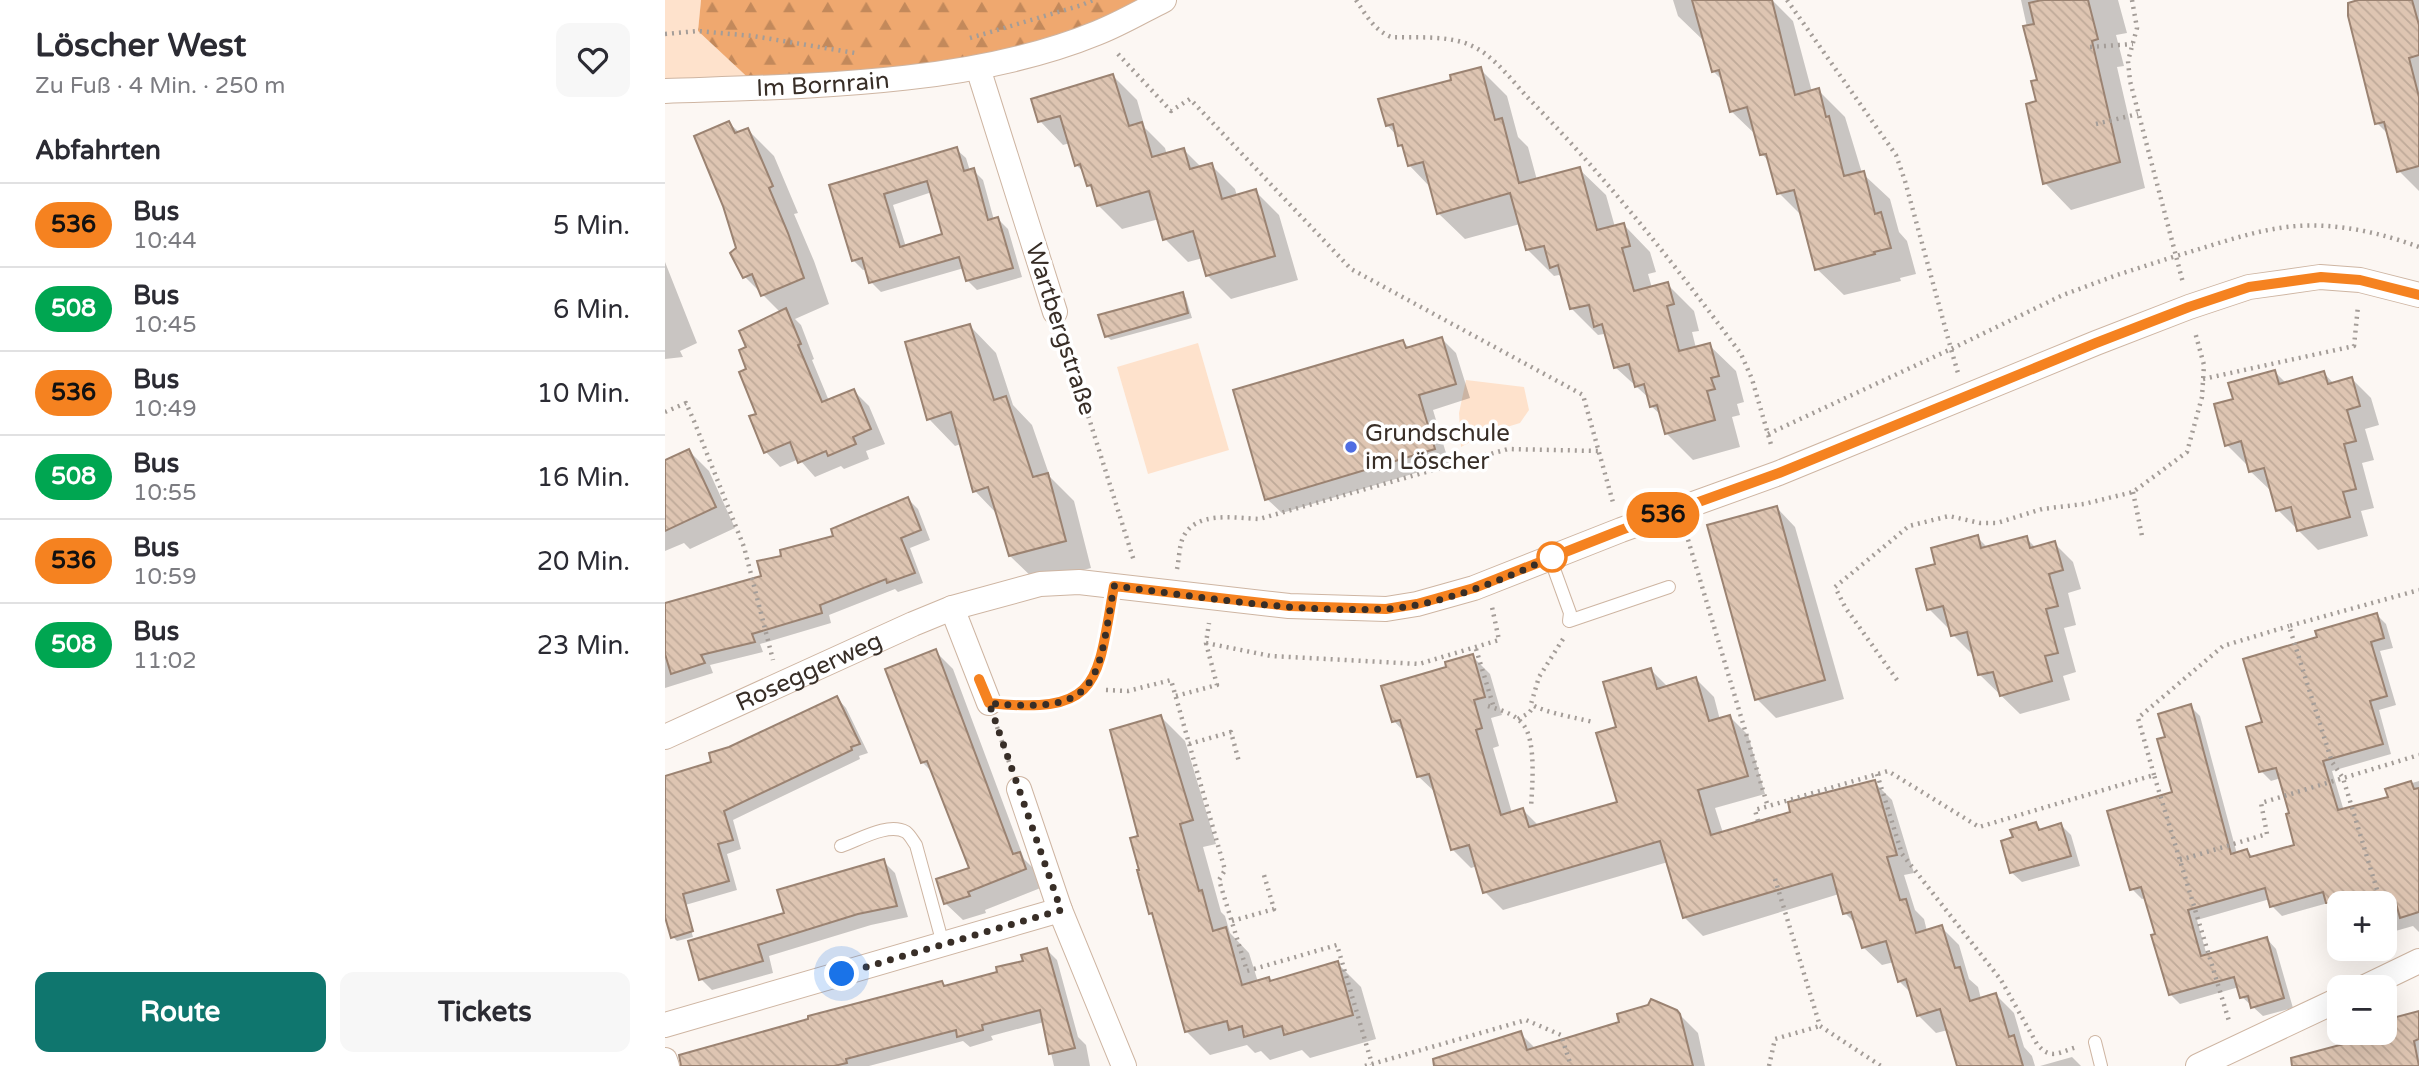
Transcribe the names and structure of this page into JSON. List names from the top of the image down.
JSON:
{
  "streets": {
    "street": ["Im Bornrain", "Wartbergstraße", "Roseggerweg"]
  },
  "crossings": [
    ["Im Bornrain", "Wartbergstraße"],
    ["Wartbergstraße", "Roseggerweg"]
  ],
  "places": ["Grundschule im Löscher"],
  "lines": ["bus line 536"],
  "page": {
    "heading": [
      ["Löscher West", "Zu Fuß · 4 Min. · 250 m"],
      "Abfahrten"
    ],
    "on_map": "536",
    "list": [
      {
        "mark": "536",
        "name": "Bus",
        "note": "10:44",
        "value": "5 Min."
      },
      {
        "mark": "508",
        "name": "Bus",
        "note": "10:45",
        "value": "6 Min."
      },
      {
        "mark": "536",
        "name": "Bus",
        "note": "10:49",
        "value": "10 Min."
      },
      {
        "mark": "508",
        "name": "Bus",
        "note": "10:55",
        "value": "16 Min."
      },
      {
        "mark": "536",
        "name": "Bus",
        "note": "10:59",
        "value": "20 Min."
      },
      {
        "mark": "508",
        "name": "Bus",
        "note": "11:02",
        "value": "23 Min."
      }
    ],
    "map_buttons": ["+", "−"],
    "buttons": ["Route", "Tickets"]
  }
}
